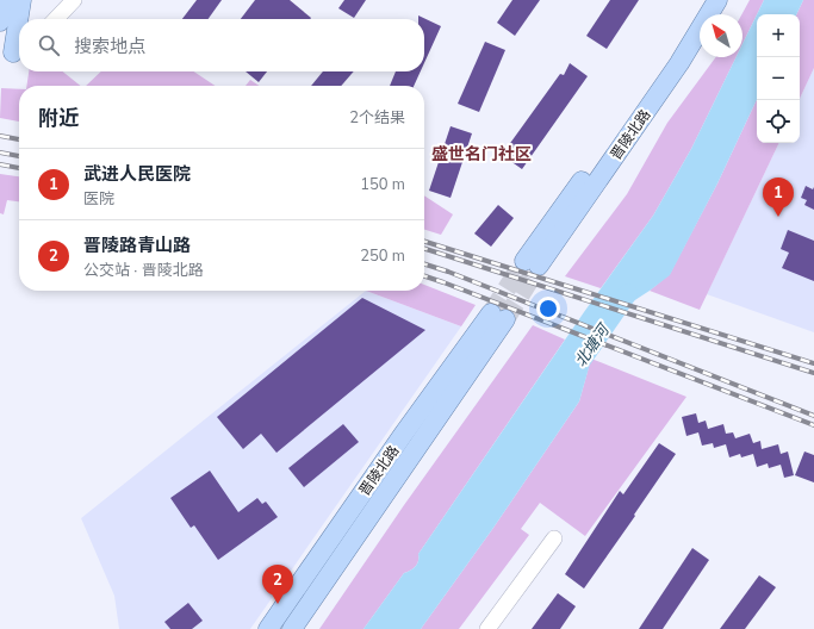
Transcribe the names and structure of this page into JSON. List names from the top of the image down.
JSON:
{
  "streets": {
    "main road": ["晋陵北路"]
  },
  "districts": ["盛世名门社区"],
  "water": ["北塘河"],
  "north": "top left",
  "page": {
    "map_buttons": ["+", "−"],
    "search": "搜索地点",
    "heading": ["附近", "2个结果"],
    "list": [
      {
        "mark": "1",
        "name": "武进人民医院",
        "note": "医院",
        "value": "150 m"
      },
      {
        "mark": "2",
        "name": "晋陵路青山路",
        "note": "公交站 · 晋陵北路",
        "value": "250 m"
      }
    ],
    "pins": ["1", "2"]
  }
}
